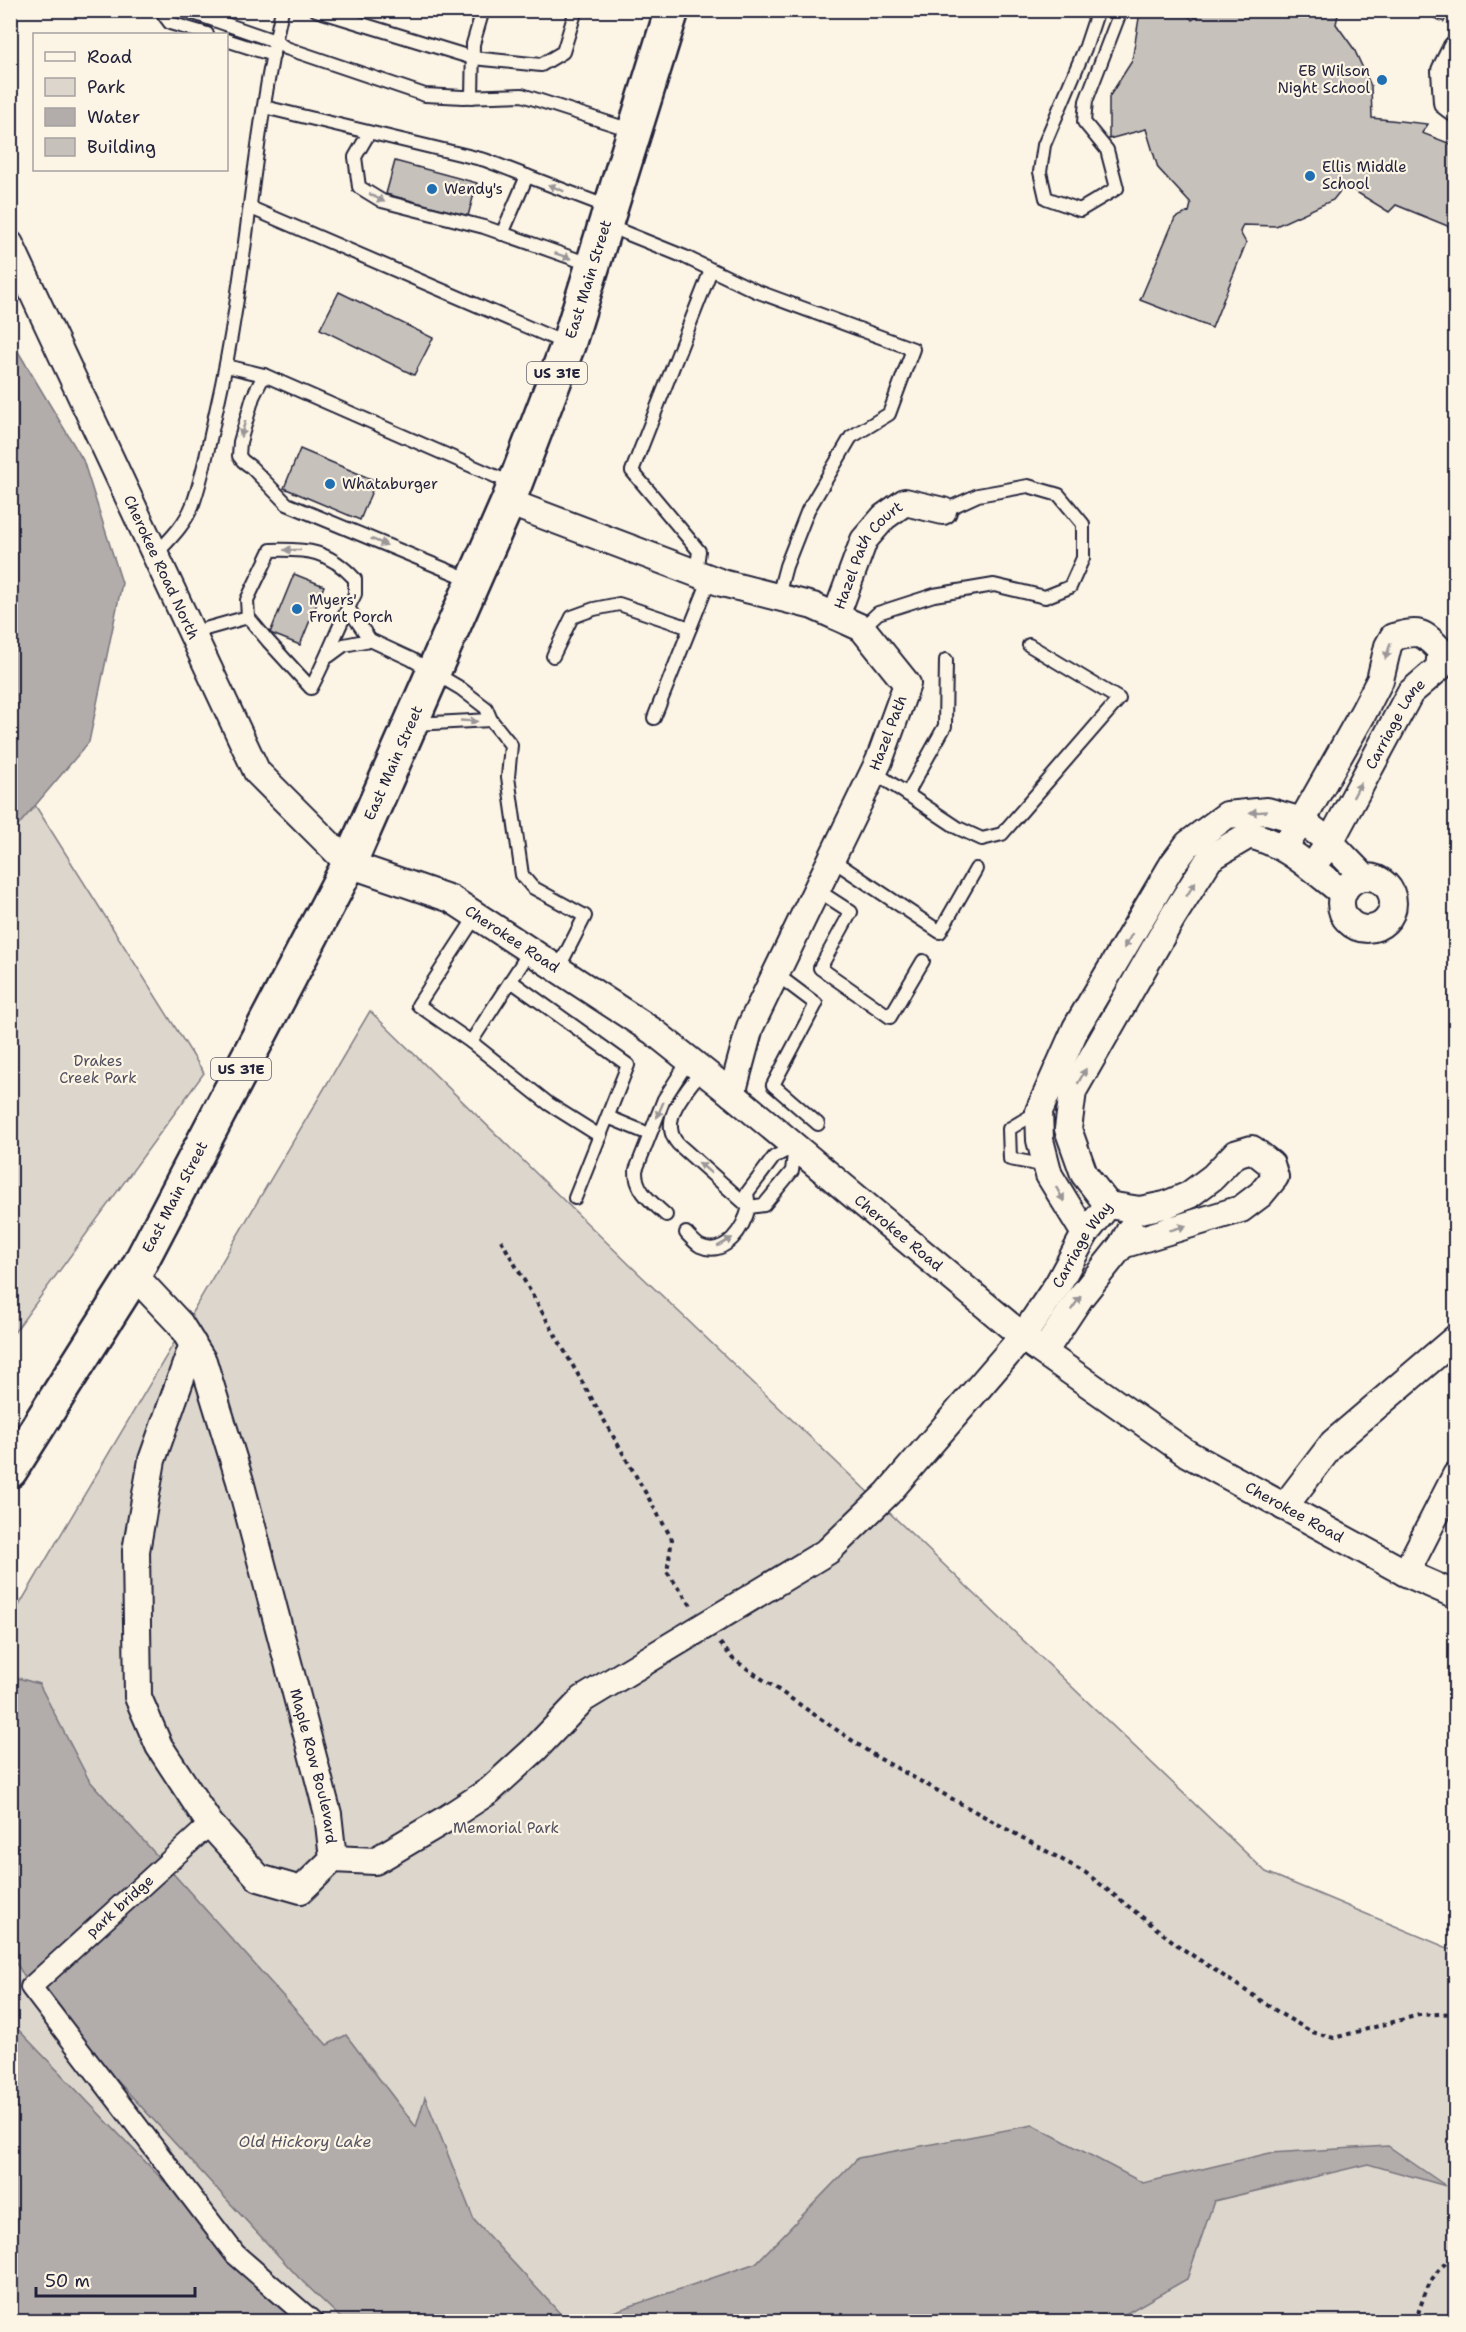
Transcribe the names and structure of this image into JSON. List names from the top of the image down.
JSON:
{
  "streets": {
    "main road": ["East Main Street", "US 31E"],
    "street": [
      "Hazel Path Court",
      "Cherokee Road North",
      "Carriage Lane",
      "Hazel Path",
      "Cherokee Road",
      "Carriage Way",
      "Maple Row Boulevard",
      "park bridge"
    ]
  },
  "crossings": [
    ["East Main Street", "Cherokee Road North"],
    ["East Main Street", "Hazel Path"],
    ["East Main Street", "Cherokee Road"],
    ["East Main Street", "Maple Row Boulevard"],
    ["Hazel Path Court", "Hazel Path"],
    ["Cherokee Road North", "Cherokee Road"],
    ["Hazel Path", "Cherokee Road"],
    ["Cherokee Road", "Carriage Way"],
    ["Carriage Way", "Maple Row Boulevard"],
    ["Maple Row Boulevard", "park bridge"]
  ],
  "water": ["Old Hickory Lake"],
  "parks": ["Drakes Creek Park", "Memorial Park"],
  "places": [
    "EB Wilson Night School",
    "Ellis Middle School",
    "Wendy's",
    "Whataburger",
    "Myers' Front Porch"
  ],
  "legend": [
    "Road",
    "Park",
    "Water",
    "Building"
  ],
  "scale_bar": "50 m"
}
